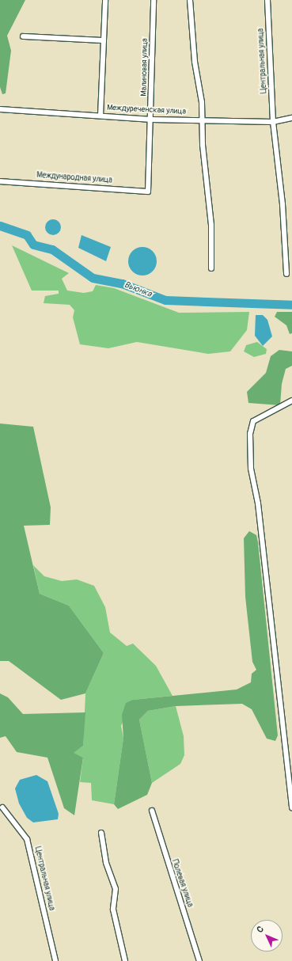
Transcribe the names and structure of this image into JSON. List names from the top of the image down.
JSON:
{
  "streets": {
    "street": [
      "Центральная улица",
      "Малиновая улица",
      "Междуреченская улица",
      "Международная улица",
      "Полевая улица"
    ]
  },
  "crossings": [
    ["Центральная улица", "Междуреченская улица"],
    ["Малиновая улица", "Междуреченская улица"],
    ["Малиновая улица", "Международная улица"]
  ],
  "water": ["Вьюнка"],
  "north": "top left"
}
